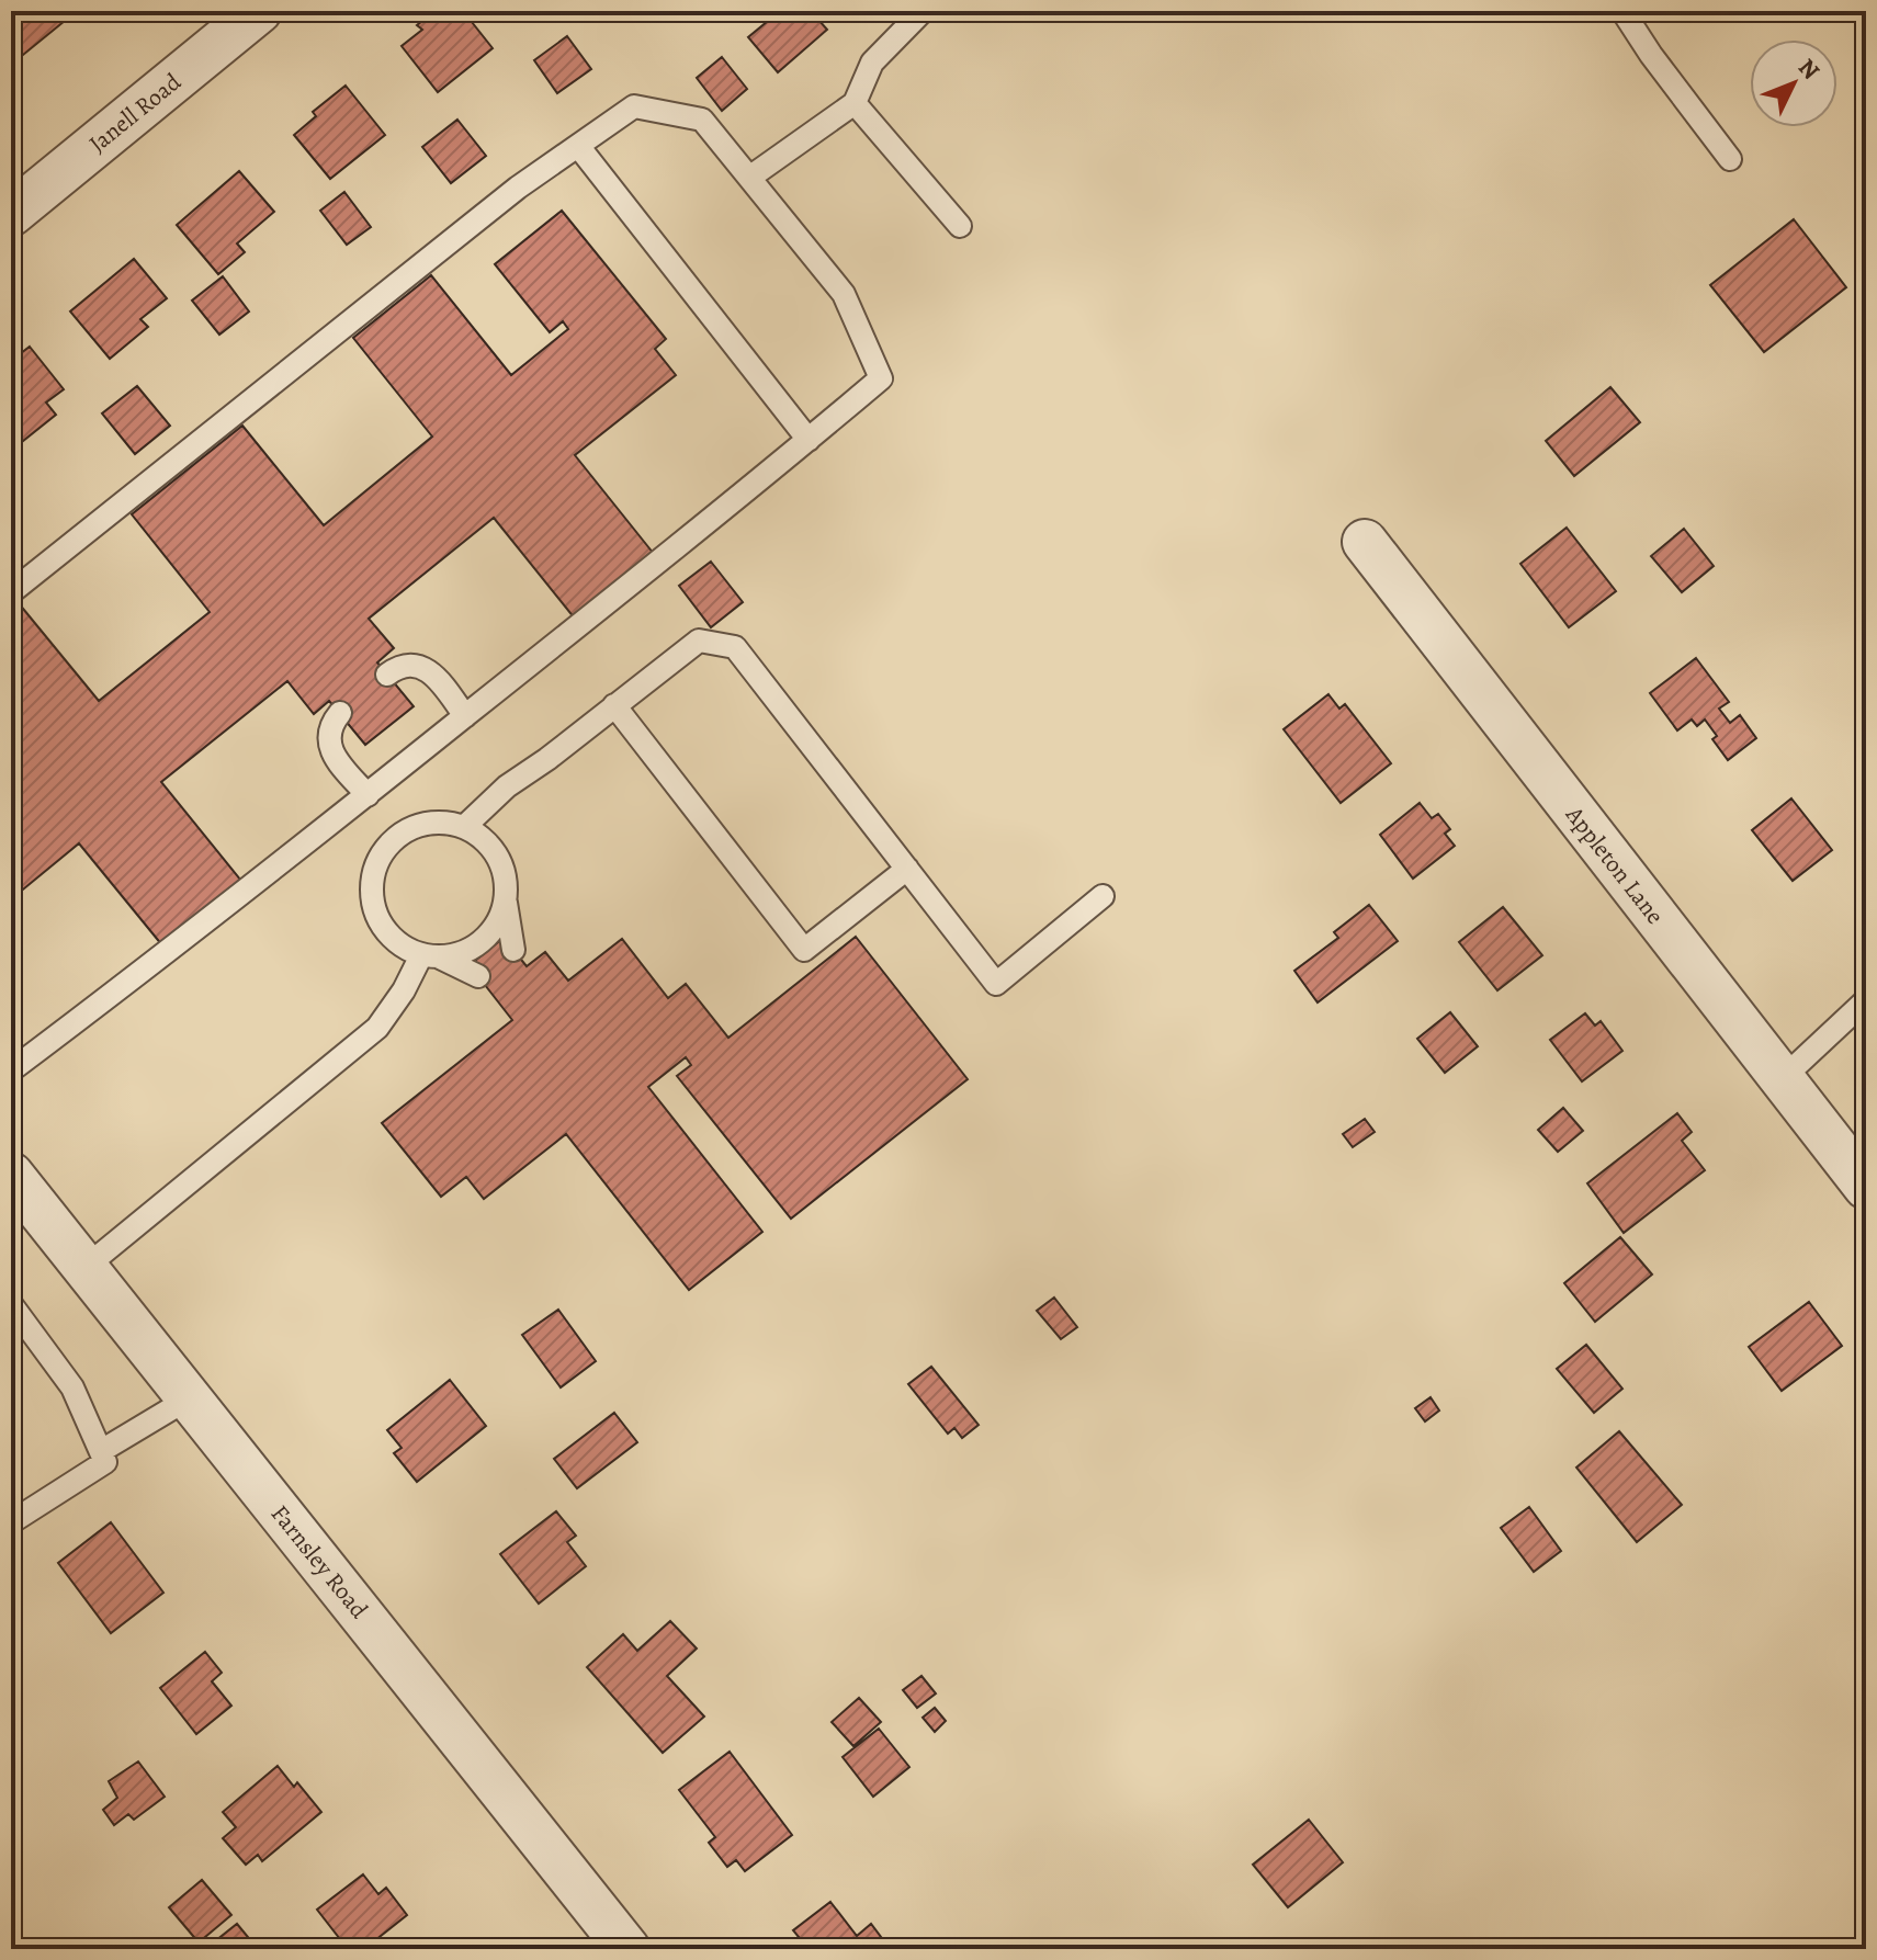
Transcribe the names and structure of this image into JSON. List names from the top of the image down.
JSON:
{
  "streets": {
    "street": ["Janell Road", "Appleton Lane", "Farnsley Road"]
  },
  "north": "top right"
}
